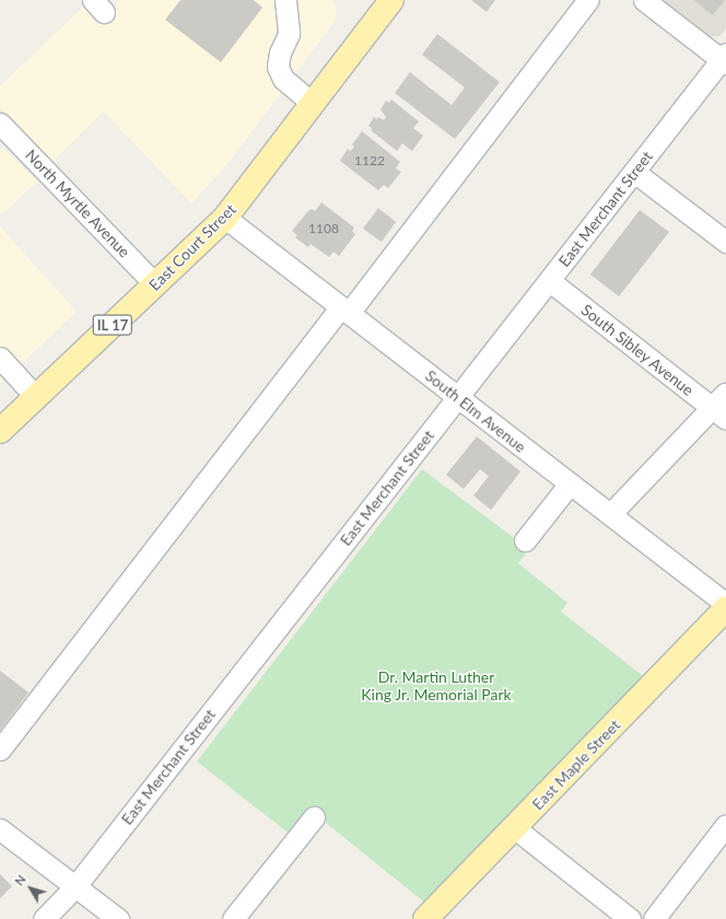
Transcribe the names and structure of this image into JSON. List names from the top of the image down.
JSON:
{
  "streets": {
    "main road": ["East Court Street", "IL 17", "East Maple Street"],
    "street": [
      "North Myrtle Avenue",
      "East Merchant Street",
      "South Sibley Avenue",
      "South Elm Avenue"
    ]
  },
  "crossings": [
    ["North Myrtle Avenue", "East Court Street"],
    ["East Merchant Street", "South Sibley Avenue"],
    ["East Merchant Street", "South Elm Avenue"],
    ["East Court Street", "South Elm Avenue"]
  ],
  "parks": ["Dr. Martin Luther King Jr. Memorial Park"],
  "house_numbers": ["1122", "1108"],
  "north": "top left"
}
